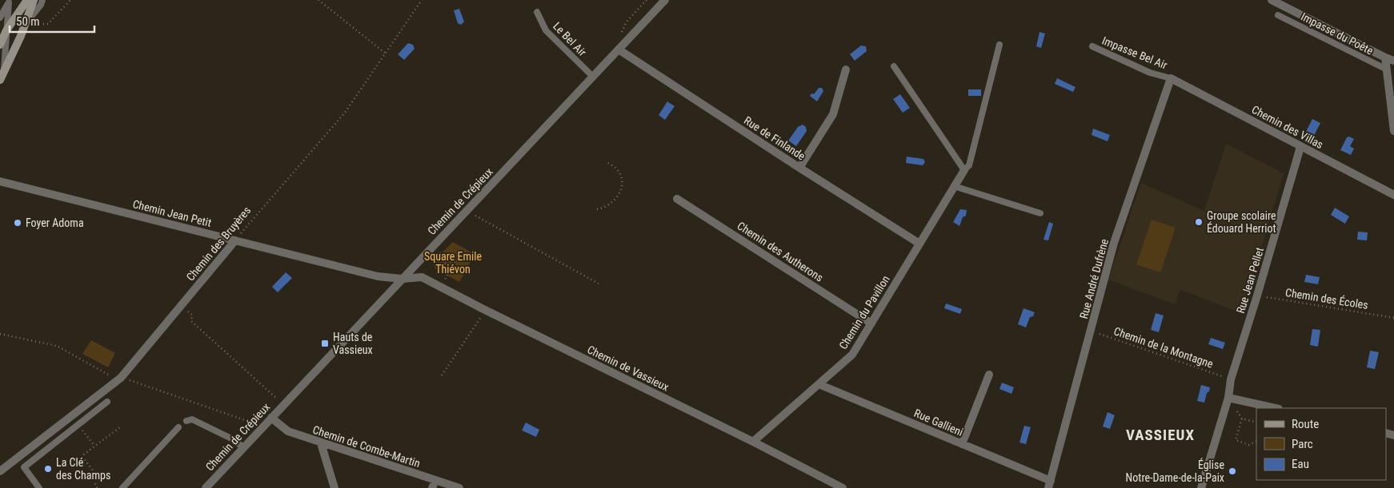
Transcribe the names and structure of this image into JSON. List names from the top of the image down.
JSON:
{
  "streets": {
    "street": [
      "Chemin des Villas",
      "Rue de Finlande",
      "Chemin de Crépieux",
      "Chemin Jean Petit",
      "Chemin des Bruyères",
      "Chemin des Autherons",
      "Rue André Dufrène",
      "Rue Jean Pellet",
      "Chemin du Pavillon",
      "Chemin de Vassieux",
      "Rue Gallieni",
      "Chemin de Combe-Martin"
    ],
    "lane": ["Impasse du Poête", "Le Bel Air", "Impasse Bel Air"],
    "path": ["Chemin des Écoles", "Chemin de la Montagne"]
  },
  "crossings": [
    ["Le Bel Air", "Chemin de Crépieux"],
    ["Impasse Bel Air", "Chemin des Villas"],
    ["Impasse Bel Air", "Rue André Dufrène"],
    ["Chemin des Villas", "Rue André Dufrène"],
    ["Chemin des Villas", "Rue Jean Pellet"],
    ["Rue de Finlande", "Chemin de Crépieux"],
    ["Rue de Finlande", "Chemin du Pavillon"],
    ["Chemin de Crépieux", "Chemin Jean Petit"],
    ["Chemin de Crépieux", "Chemin de Vassieux"],
    ["Chemin de Crépieux", "Chemin de Combe-Martin"],
    ["Chemin Jean Petit", "Chemin des Bruyères"],
    ["Chemin Jean Petit", "Chemin de Vassieux"],
    ["Chemin des Autherons", "Chemin du Pavillon"],
    ["Rue André Dufrène", "Chemin de la Montagne"],
    ["Rue André Dufrène", "Rue Gallieni"],
    ["Rue Jean Pellet", "Chemin des Écoles"],
    ["Rue Jean Pellet", "Chemin de la Montagne"],
    ["Chemin du Pavillon", "Chemin de Vassieux"],
    ["Chemin du Pavillon", "Rue Gallieni"]
  ],
  "districts": ["VASSIEUX"],
  "parks": ["Square Emile Thiévon"],
  "places": {
    "other": [
      "Groupe scolaire Édouard Herriot",
      "Foyer Adoma",
      "La Clé des Champs",
      "Église Notre-Dame-de-la-Paix"
    ],
    "transit": ["Hauts de Vassieux"]
  },
  "legend": ["Route", "Parc", "Eau"],
  "scale_bar": "50 m"
}
